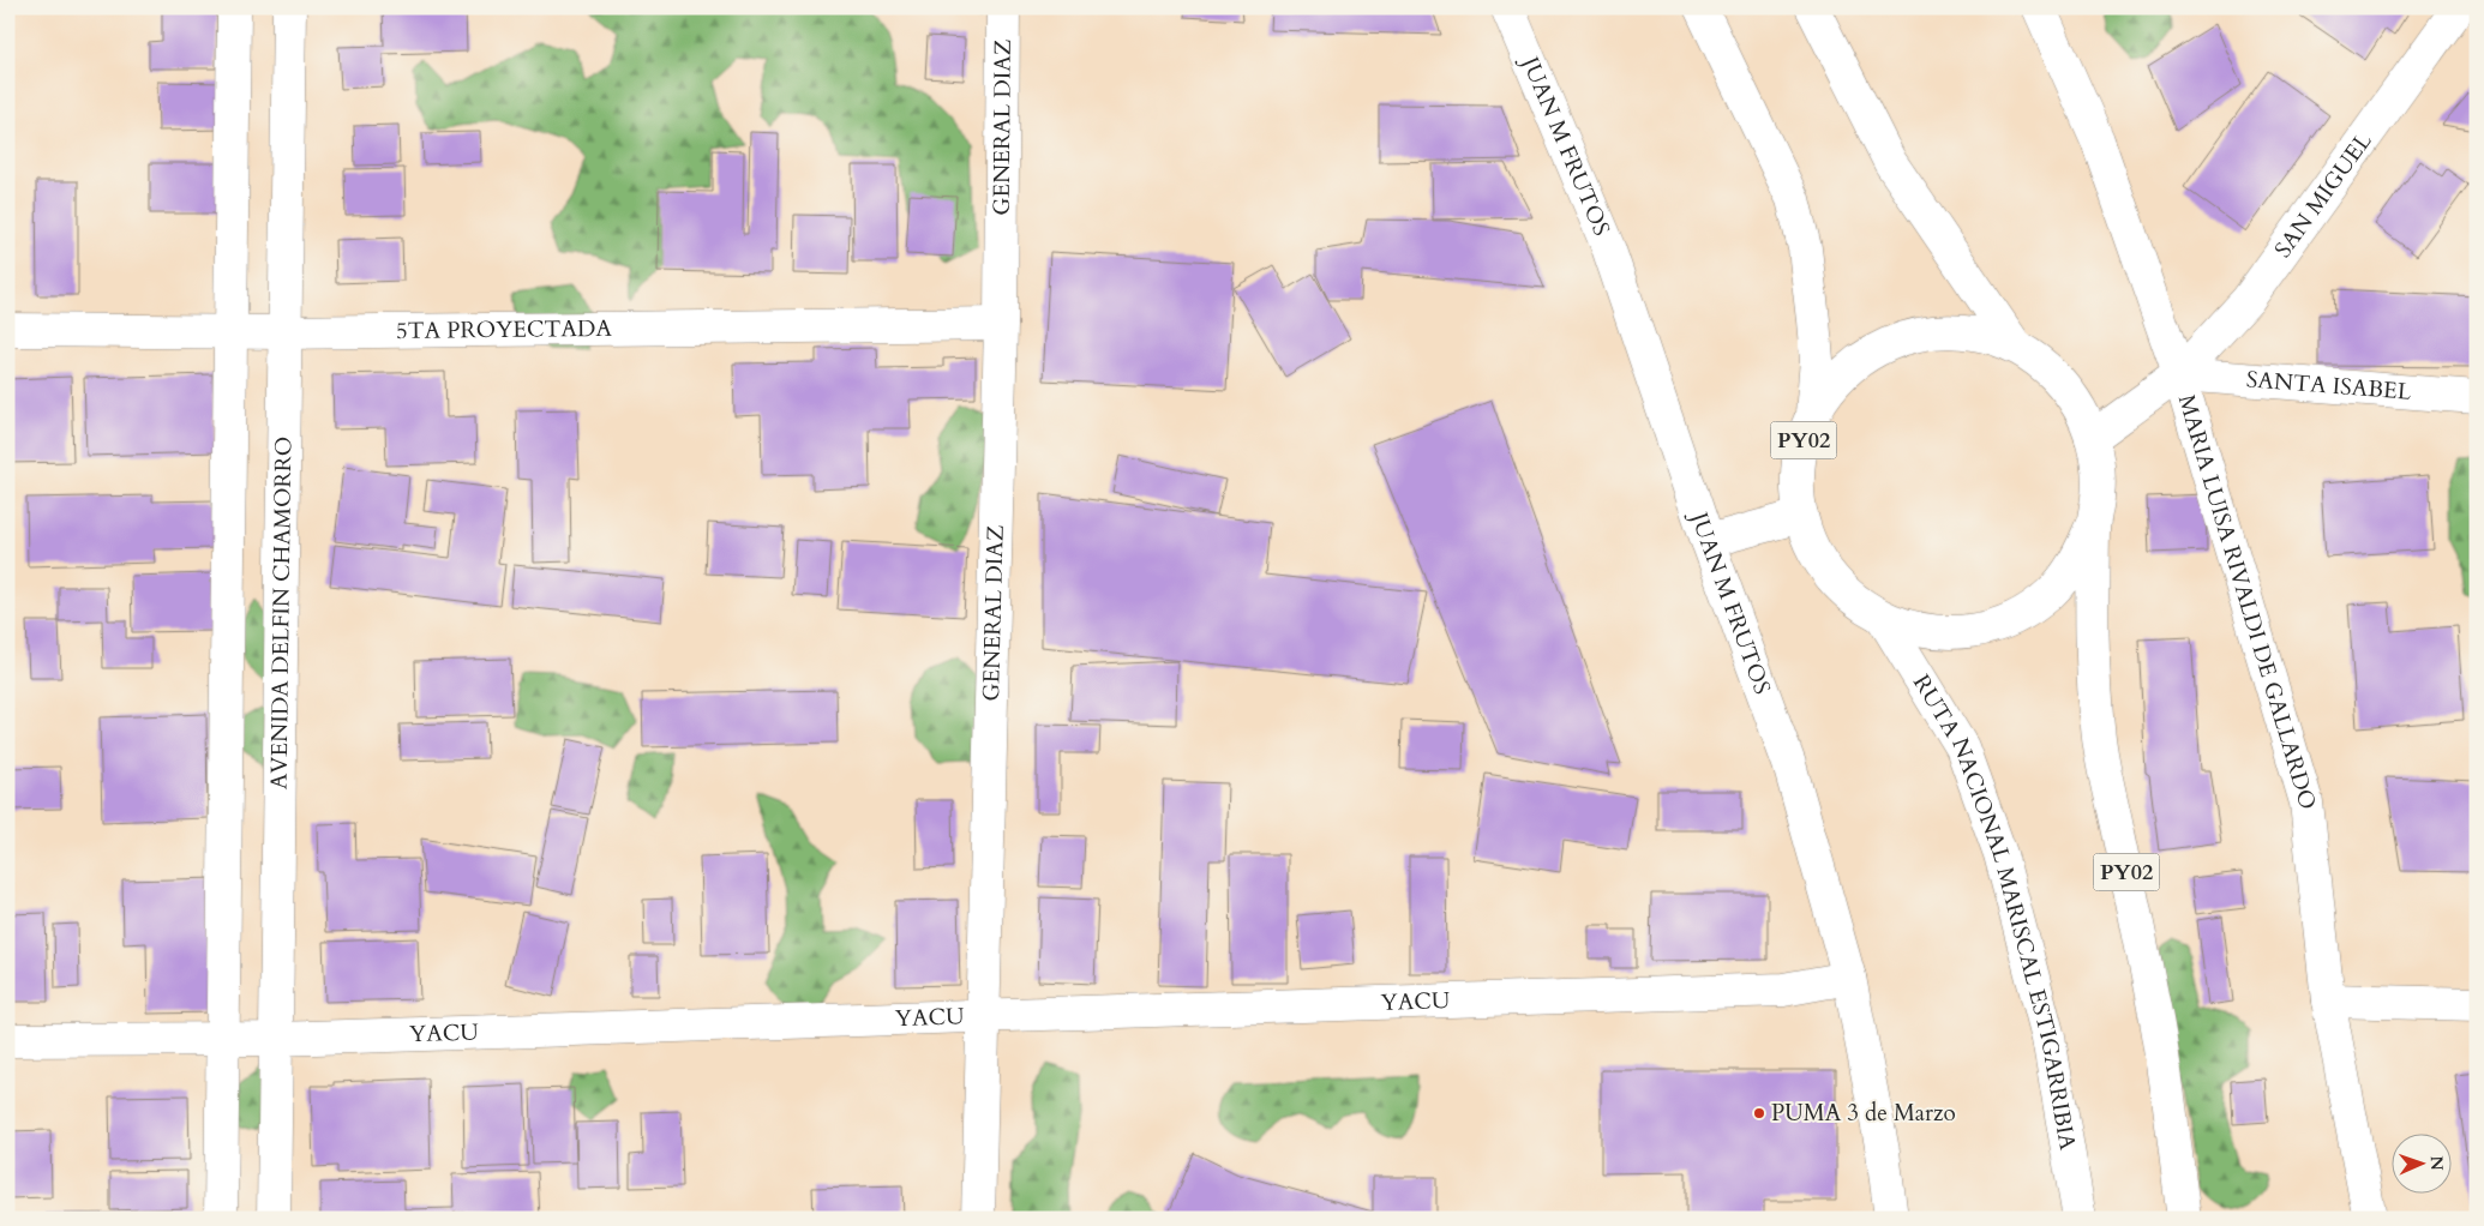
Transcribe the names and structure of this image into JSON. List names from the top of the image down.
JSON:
{
  "streets": {
    "main road": [
      "GENERAL DIAZ",
      "JUAN M FRUTOS",
      "SAN MIGUEL",
      "5TA PROYECTADA",
      "SANTA ISABEL",
      "PY02",
      "MARIA LUISA RIVALDI DE GALLARDO",
      "AVENIDA DELFIN CHAMORRO",
      "RUTA NACIONAL MARISCAL ESTIGARRIBIA",
      "YACU"
    ]
  },
  "crossings": [
    ["GENERAL DIAZ", "5TA PROYECTADA"],
    ["GENERAL DIAZ", "YACU"],
    ["JUAN M FRUTOS", "YACU"],
    ["SAN MIGUEL", "SANTA ISABEL"],
    ["SAN MIGUEL", "PY02"],
    ["SAN MIGUEL", "MARIA LUISA RIVALDI DE GALLARDO"],
    ["5TA PROYECTADA", "AVENIDA DELFIN CHAMORRO"],
    ["SANTA ISABEL", "MARIA LUISA RIVALDI DE GALLARDO"],
    ["PY02", "RUTA NACIONAL MARISCAL ESTIGARRIBIA"],
    ["AVENIDA DELFIN CHAMORRO", "YACU"]
  ],
  "places": ["PUMA 3 de Marzo"],
  "north": "right"
}
